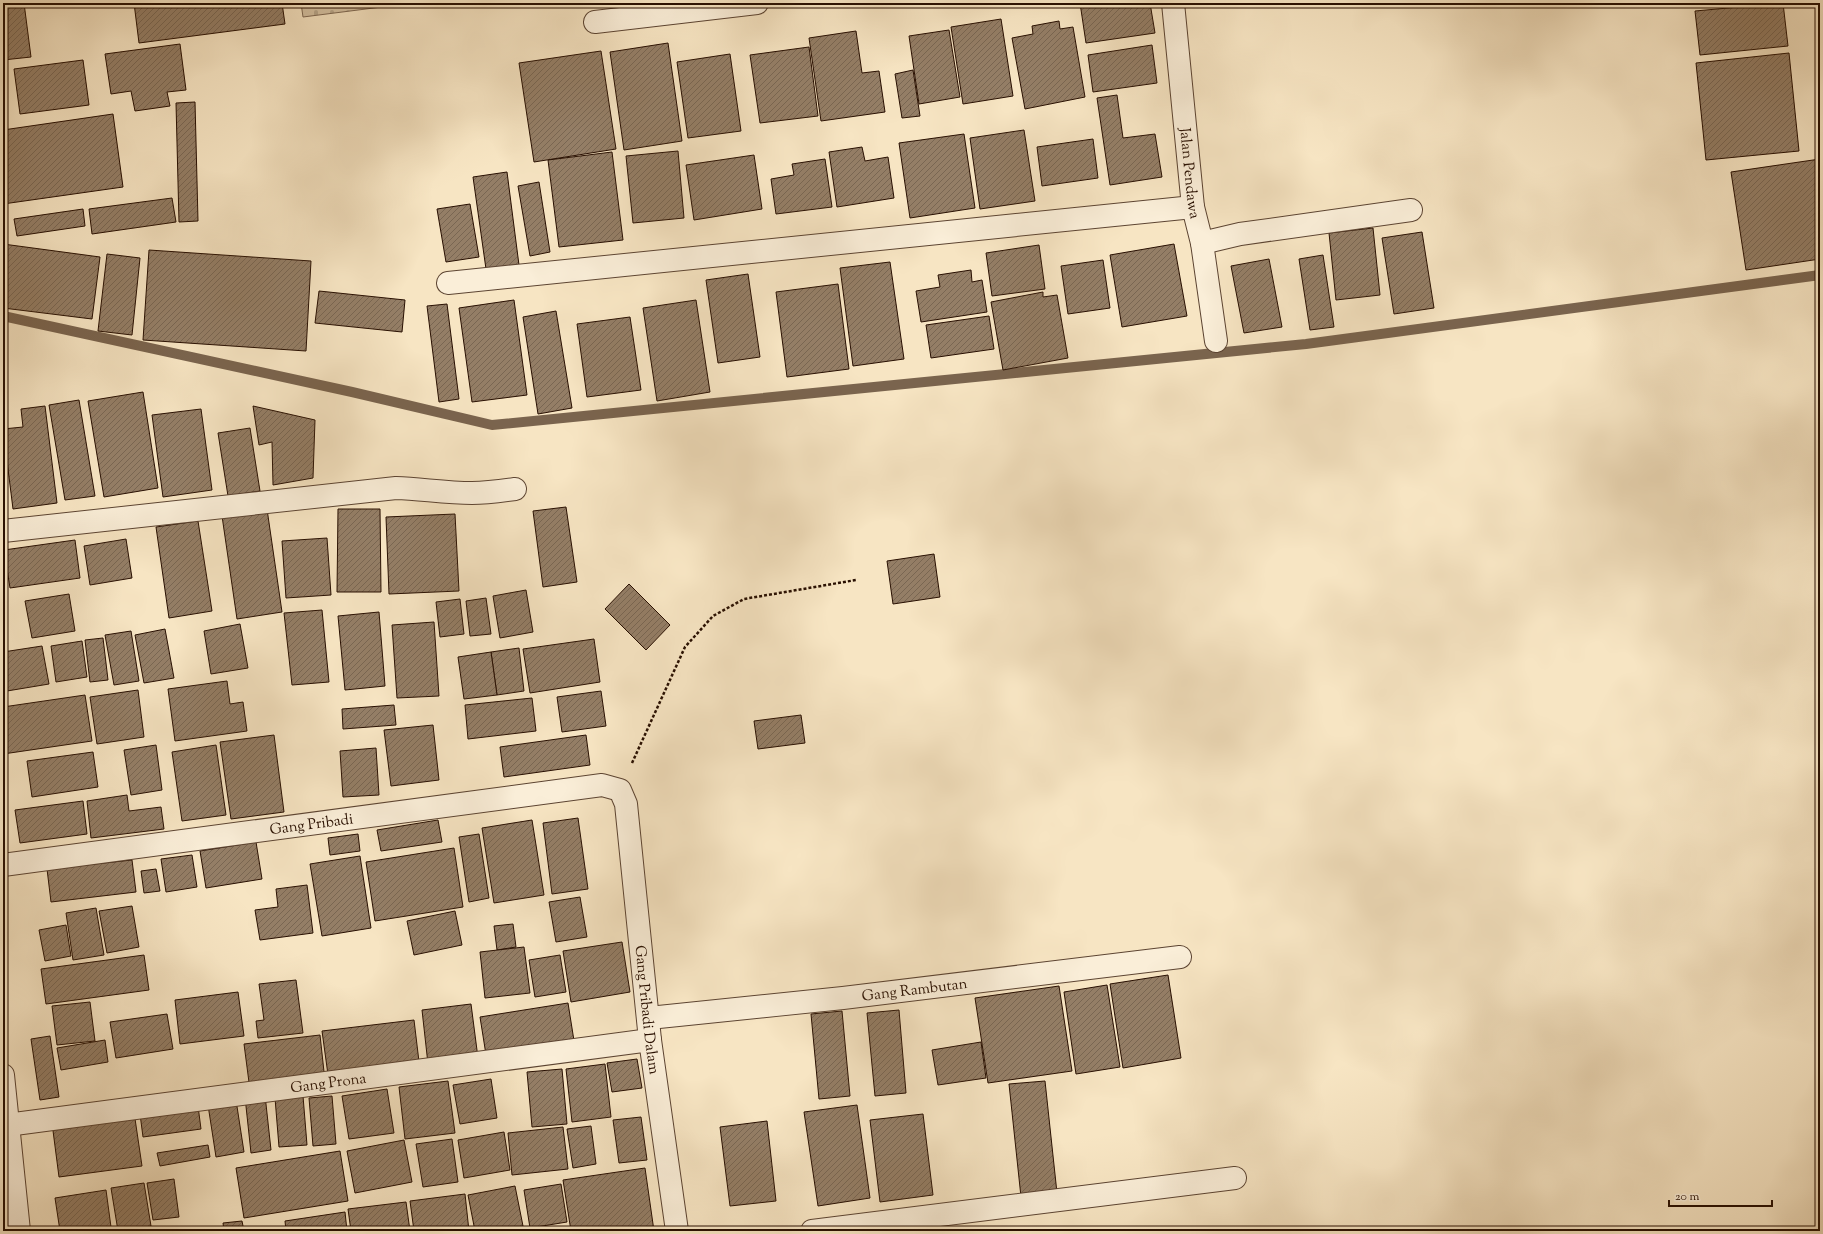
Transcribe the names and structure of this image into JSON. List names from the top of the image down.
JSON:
{
  "streets": {
    "street": [
      "Jalan Pendawa",
      "Gang Pribadi",
      "Gang Rambutan",
      "Gang Pribadi Dalam",
      "Gang Prona"
    ]
  },
  "crossings": [
    ["Gang Pribadi", "Gang Pribadi Dalam"],
    ["Gang Rambutan", "Gang Pribadi Dalam"],
    ["Gang Pribadi Dalam", "Gang Prona"]
  ],
  "scale_bar": "20 m"
}
